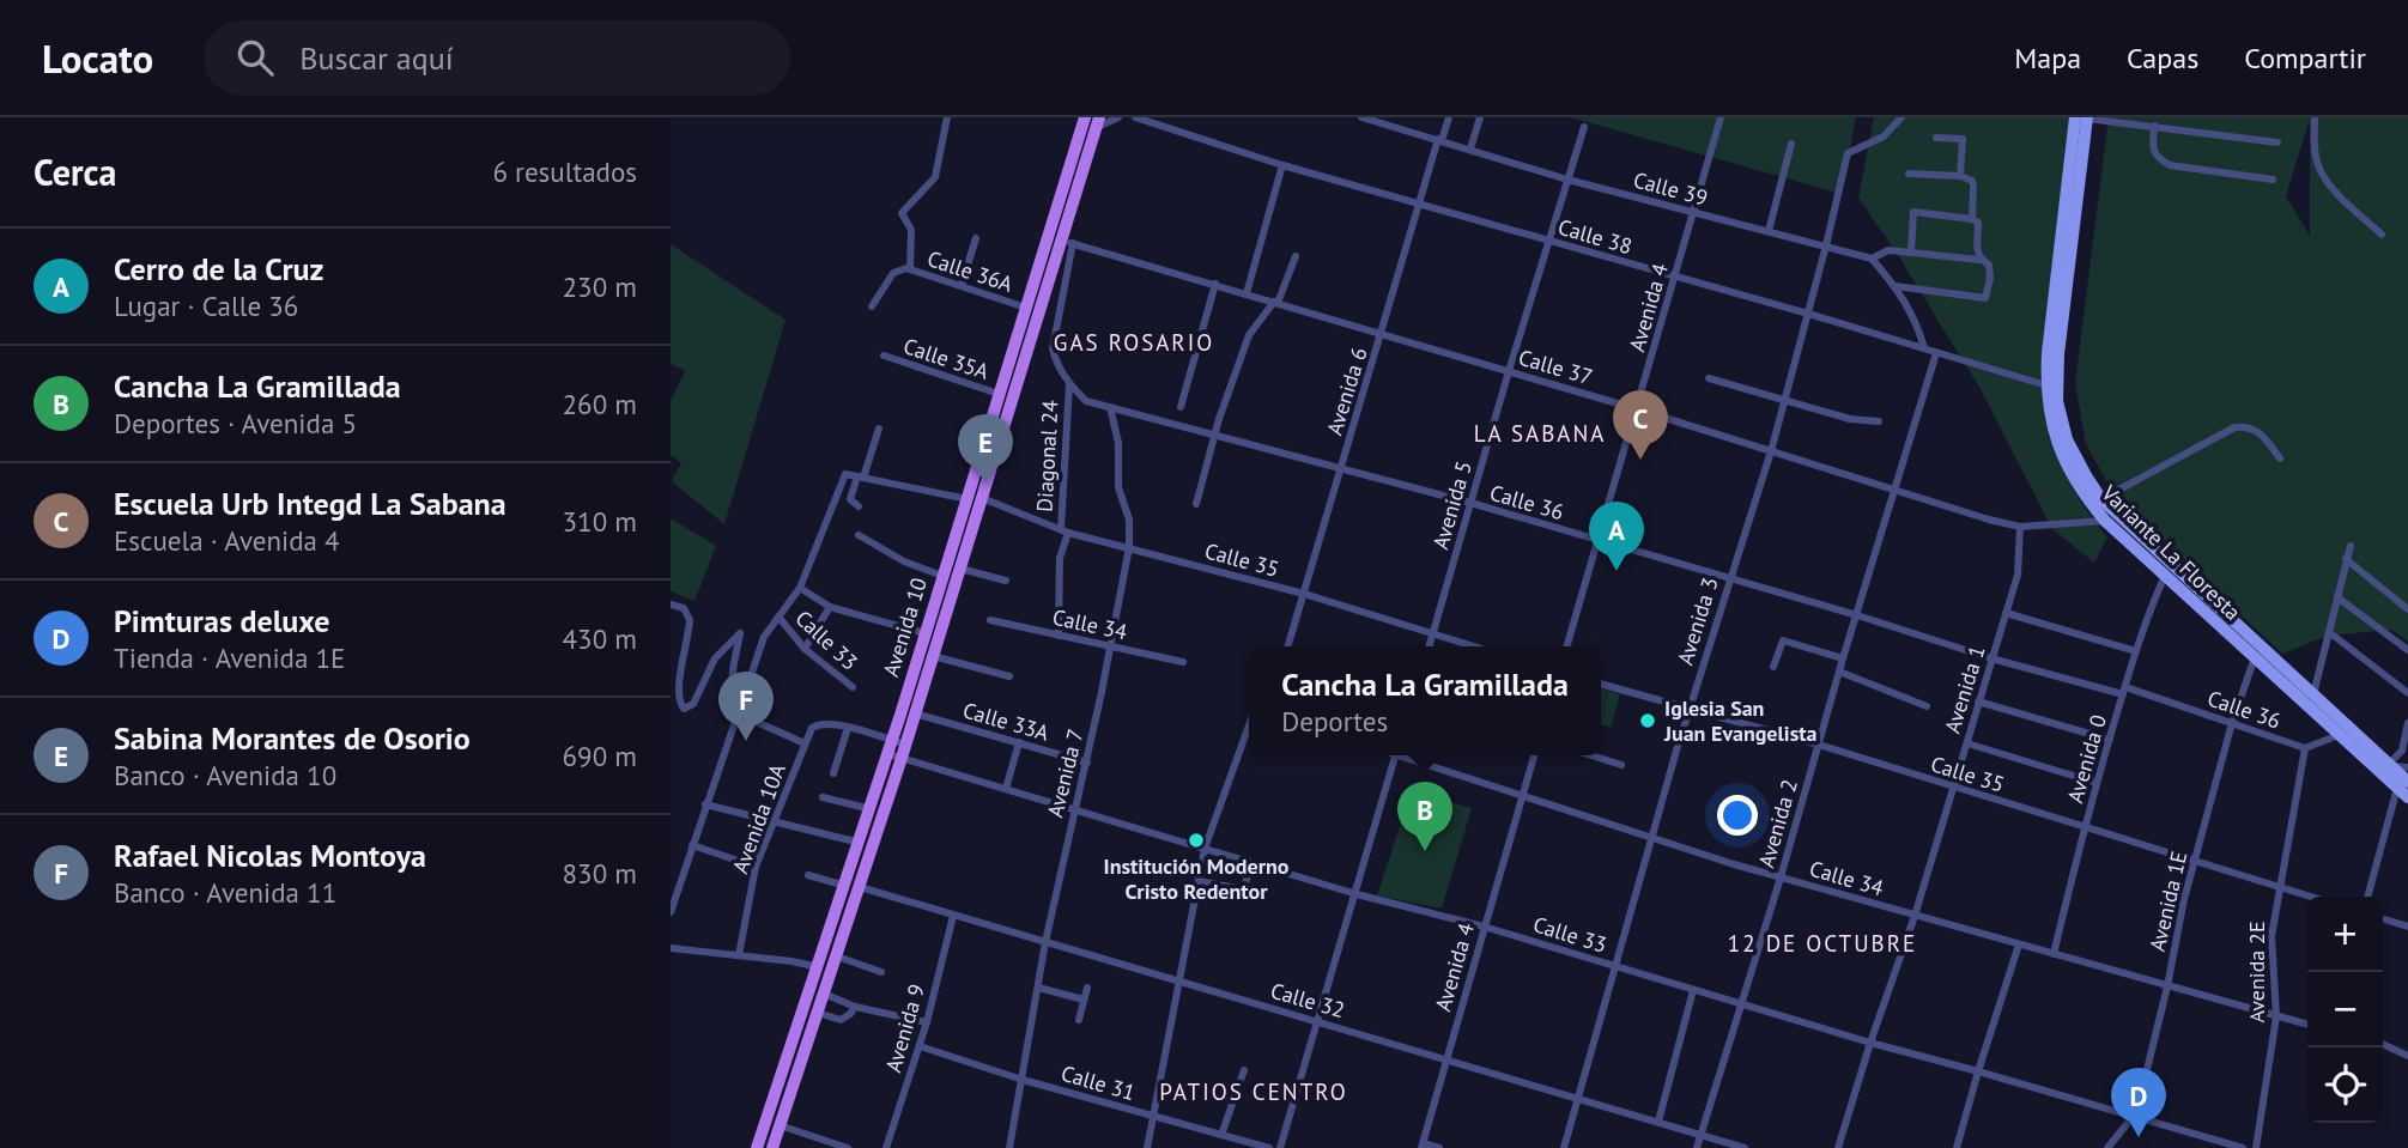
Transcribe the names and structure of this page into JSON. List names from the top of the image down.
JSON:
{
  "streets": {
    "main road": ["Variante La Floresta", "Avenida 10"],
    "street": [
      "Calle 39",
      "Calle 38",
      "Calle 36A",
      "Avenida 4",
      "Calle 35A",
      "Calle 37",
      "Avenida 6",
      "Diagonal 24",
      "Calle 36",
      "Avenida 5",
      "Calle 35",
      "Avenida 3",
      "Calle 34",
      "Calle 33",
      "Avenida 1",
      "Calle 33A",
      "Avenida 0",
      "Avenida 7",
      "Avenida 10A",
      "Avenida 2",
      "Avenida 1E",
      "Avenida 2E",
      "Calle 32",
      "Avenida 9",
      "Calle 31"
    ]
  },
  "crossings": [
    ["Calle 39", "Avenida 4"],
    ["Calle 39", "Avenida 6"],
    ["Calle 39", "Avenida 5"],
    ["Calle 39", "Avenida 3"],
    ["Calle 38", "Avenida 4"],
    ["Calle 38", "Avenida 6"],
    ["Calle 38", "Avenida 5"],
    ["Calle 38", "Variante La Floresta"],
    ["Calle 38", "Avenida 3"],
    ["Calle 38", "Avenida 2"],
    ["Calle 36A", "Avenida 10"],
    ["Avenida 4", "Calle 37"],
    ["Avenida 4", "Calle 36"],
    ["Avenida 4", "Calle 34"],
    ["Avenida 4", "Calle 33"],
    ["Avenida 4", "Calle 32"],
    ["Calle 35A", "Avenida 10"],
    ["Calle 37", "Avenida 6"],
    ["Calle 37", "Avenida 5"],
    ["Calle 37", "Variante La Floresta"],
    ["Calle 37", "Avenida 3"],
    ["Calle 37", "Avenida 10"],
    ["Calle 37", "Avenida 1"],
    ["Calle 37", "Avenida 2"],
    ["Avenida 6", "Calle 36"],
    ["Avenida 6", "Calle 35"],
    ["Diagonal 24", "Calle 36"],
    ["Diagonal 24", "Calle 35"],
    ["Diagonal 24", "Calle 34"],
    ["Calle 36", "Avenida 5"],
    ["Calle 36", "Avenida 3"],
    ["Calle 36", "Avenida 1"],
    ["Calle 36", "Avenida 0"],
    ["Calle 36", "Avenida 7"],
    ["Calle 36", "Avenida 2"],
    ["Calle 36", "Avenida 1E"],
    ["Calle 36", "Avenida 2E"],
    ["Avenida 5", "Calle 35"],
    ["Variante La Floresta", "Avenida 0"],
    ["Variante La Floresta", "Avenida 1E"],
    ["Calle 35", "Avenida 3"],
    ["Calle 35", "Avenida 10"],
    ["Calle 35", "Avenida 1"],
    ["Calle 35", "Avenida 0"],
    ["Calle 35", "Avenida 7"],
    ["Calle 35", "Avenida 2"],
    ["Calle 35", "Avenida 1E"],
    ["Calle 35", "Avenida 2E"],
    ["Avenida 3", "Calle 34"],
    ["Avenida 3", "Calle 33"],
    ["Avenida 3", "Calle 32"],
    ["Calle 34", "Avenida 1"],
    ["Calle 34", "Avenida 0"],
    ["Calle 34", "Avenida 7"],
    ["Calle 34", "Avenida 2"],
    ["Calle 34", "Avenida 1E"],
    ["Calle 34", "Avenida 2E"],
    ["Avenida 10", "Calle 33"],
    ["Avenida 10", "Calle 33A"],
    ["Avenida 10", "Calle 32"],
    ["Calle 33", "Avenida 1"],
    ["Calle 33", "Avenida 7"],
    ["Calle 33", "Avenida 10A"],
    ["Calle 33", "Avenida 2"],
    ["Calle 33", "Avenida 1E"],
    ["Calle 33A", "Avenida 7"],
    ["Avenida 7", "Calle 32"],
    ["Avenida 7", "Calle 31"],
    ["Avenida 2", "Calle 32"],
    ["Calle 32", "Avenida 9"],
    ["Avenida 9", "Calle 31"]
  ],
  "districts": [
    "GAS ROSARIO",
    "LA SABANA",
    "12 DE OCTUBRE",
    "PATIOS CENTRO"
  ],
  "places": ["Iglesia San Juan Evangelista", "Institución Moderno Cristo Redentor"],
  "page": {
    "header": "Locato",
    "search": "Buscar aquí",
    "nav": ["Mapa", "Capas", "Compartir"],
    "heading": ["Cerca", "6 resultados"],
    "list": [
      {
        "mark": "A",
        "name": "Cerro de la Cruz",
        "note": "Lugar · Calle 36",
        "value": "230 m"
      },
      {
        "mark": "B",
        "name": "Cancha La Gramillada",
        "note": "Deportes · Avenida 5",
        "value": "260 m"
      },
      {
        "mark": "C",
        "name": "Escuela Urb Integd La Sabana",
        "note": "Escuela · Avenida 4",
        "value": "310 m"
      },
      {
        "mark": "D",
        "name": "Pimturas deluxe",
        "note": "Tienda · Avenida 1E",
        "value": "430 m"
      },
      {
        "mark": "E",
        "name": "Sabina Morantes de Osorio",
        "note": "Banco · Avenida 10",
        "value": "690 m"
      },
      {
        "mark": "F",
        "name": "Rafael Nicolas Montoya",
        "note": "Banco · Avenida 11",
        "value": "830 m"
      }
    ],
    "pins": [
      "C",
      "E",
      "A",
      "F",
      "B",
      "D"
    ],
    "popup": ["Cancha La Gramillada", "Deportes"],
    "map_buttons": ["+", "−"]
  }
}
